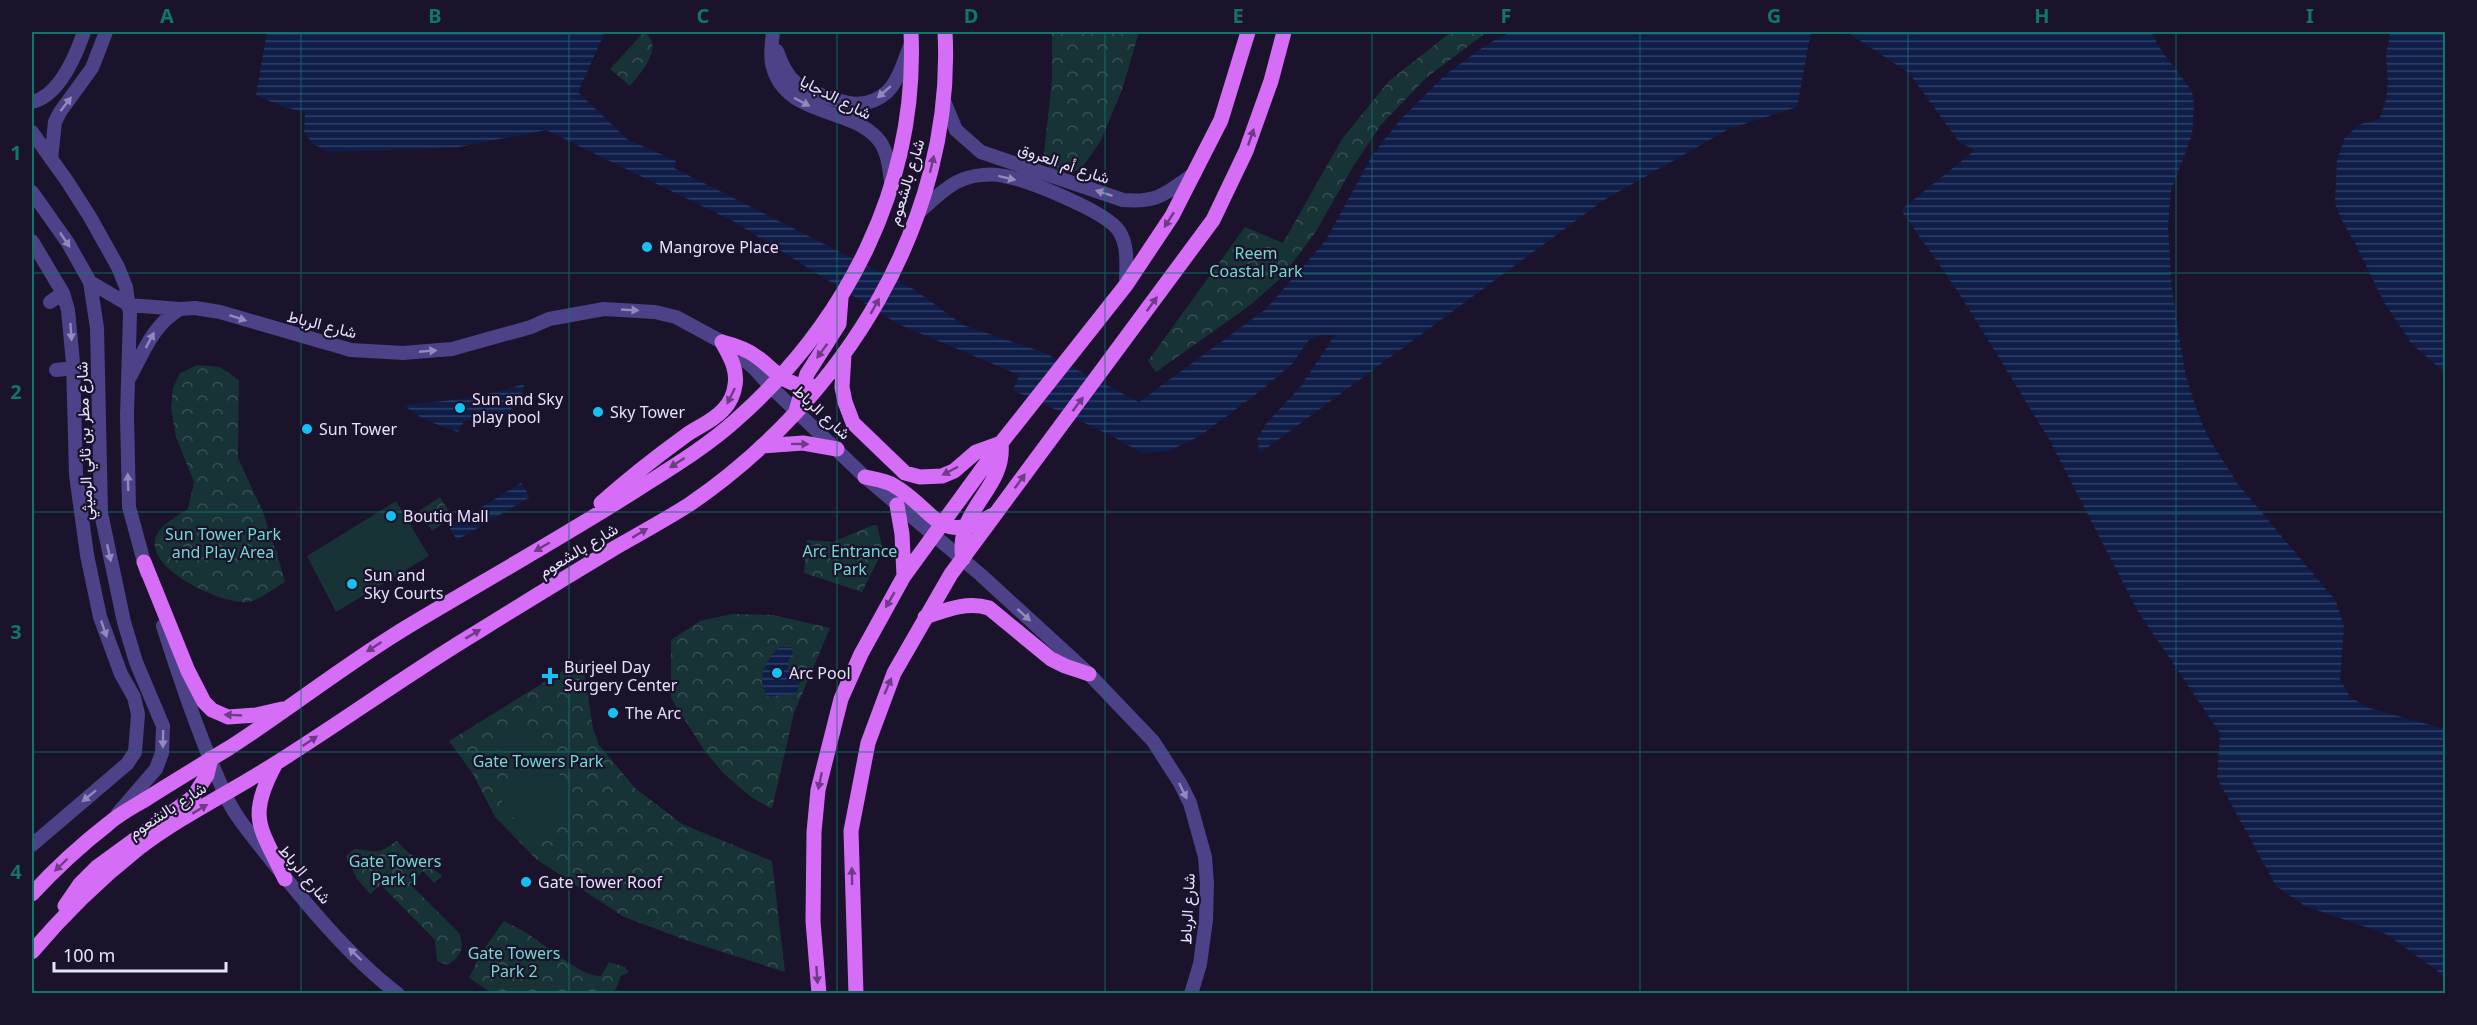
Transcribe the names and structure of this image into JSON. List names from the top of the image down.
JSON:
{
  "streets": {
    "main road": ["شارع بالشعوم"],
    "street": [
      "شارع الدجايا",
      "شارع أم العروق",
      "شارع الرباط",
      "شارع مطر بن ثاني الرميثي"
    ]
  },
  "crossings": [
    ["شارع الدجايا", "شارع بالشعوم"],
    ["شارع أم العروق", "شارع بالشعوم"],
    ["شارع بالشعوم", "شارع الرباط"],
    ["شارع بالشعوم", "شارع مطر بن ثاني الرميثي"]
  ],
  "parks": [
    "Reem Coastal Park",
    "Sun Tower Park and Play Area",
    "Arc Entrance Park",
    "Gate Towers Park",
    "Gate Towers Park 1",
    "Gate Towers Park 2"
  ],
  "places": {
    "other": [
      "Mangrove Place",
      "Sun and Sky play pool",
      "Sky Tower",
      "Sun Tower",
      "Boutiq Mall",
      "Sun and Sky Courts",
      "Arc Pool",
      "The Arc",
      "Gate Tower Roof"
    ],
    "health": ["Burjeel Day Surgery Center"]
  },
  "scale_bar": "100 m",
  "grid": {
    "columns": [
      "A",
      "B",
      "C",
      "D",
      "E",
      "F",
      "G",
      "H",
      "I"
    ],
    "rows": [
      "1",
      "2",
      "3",
      "4"
    ]
  }
}
